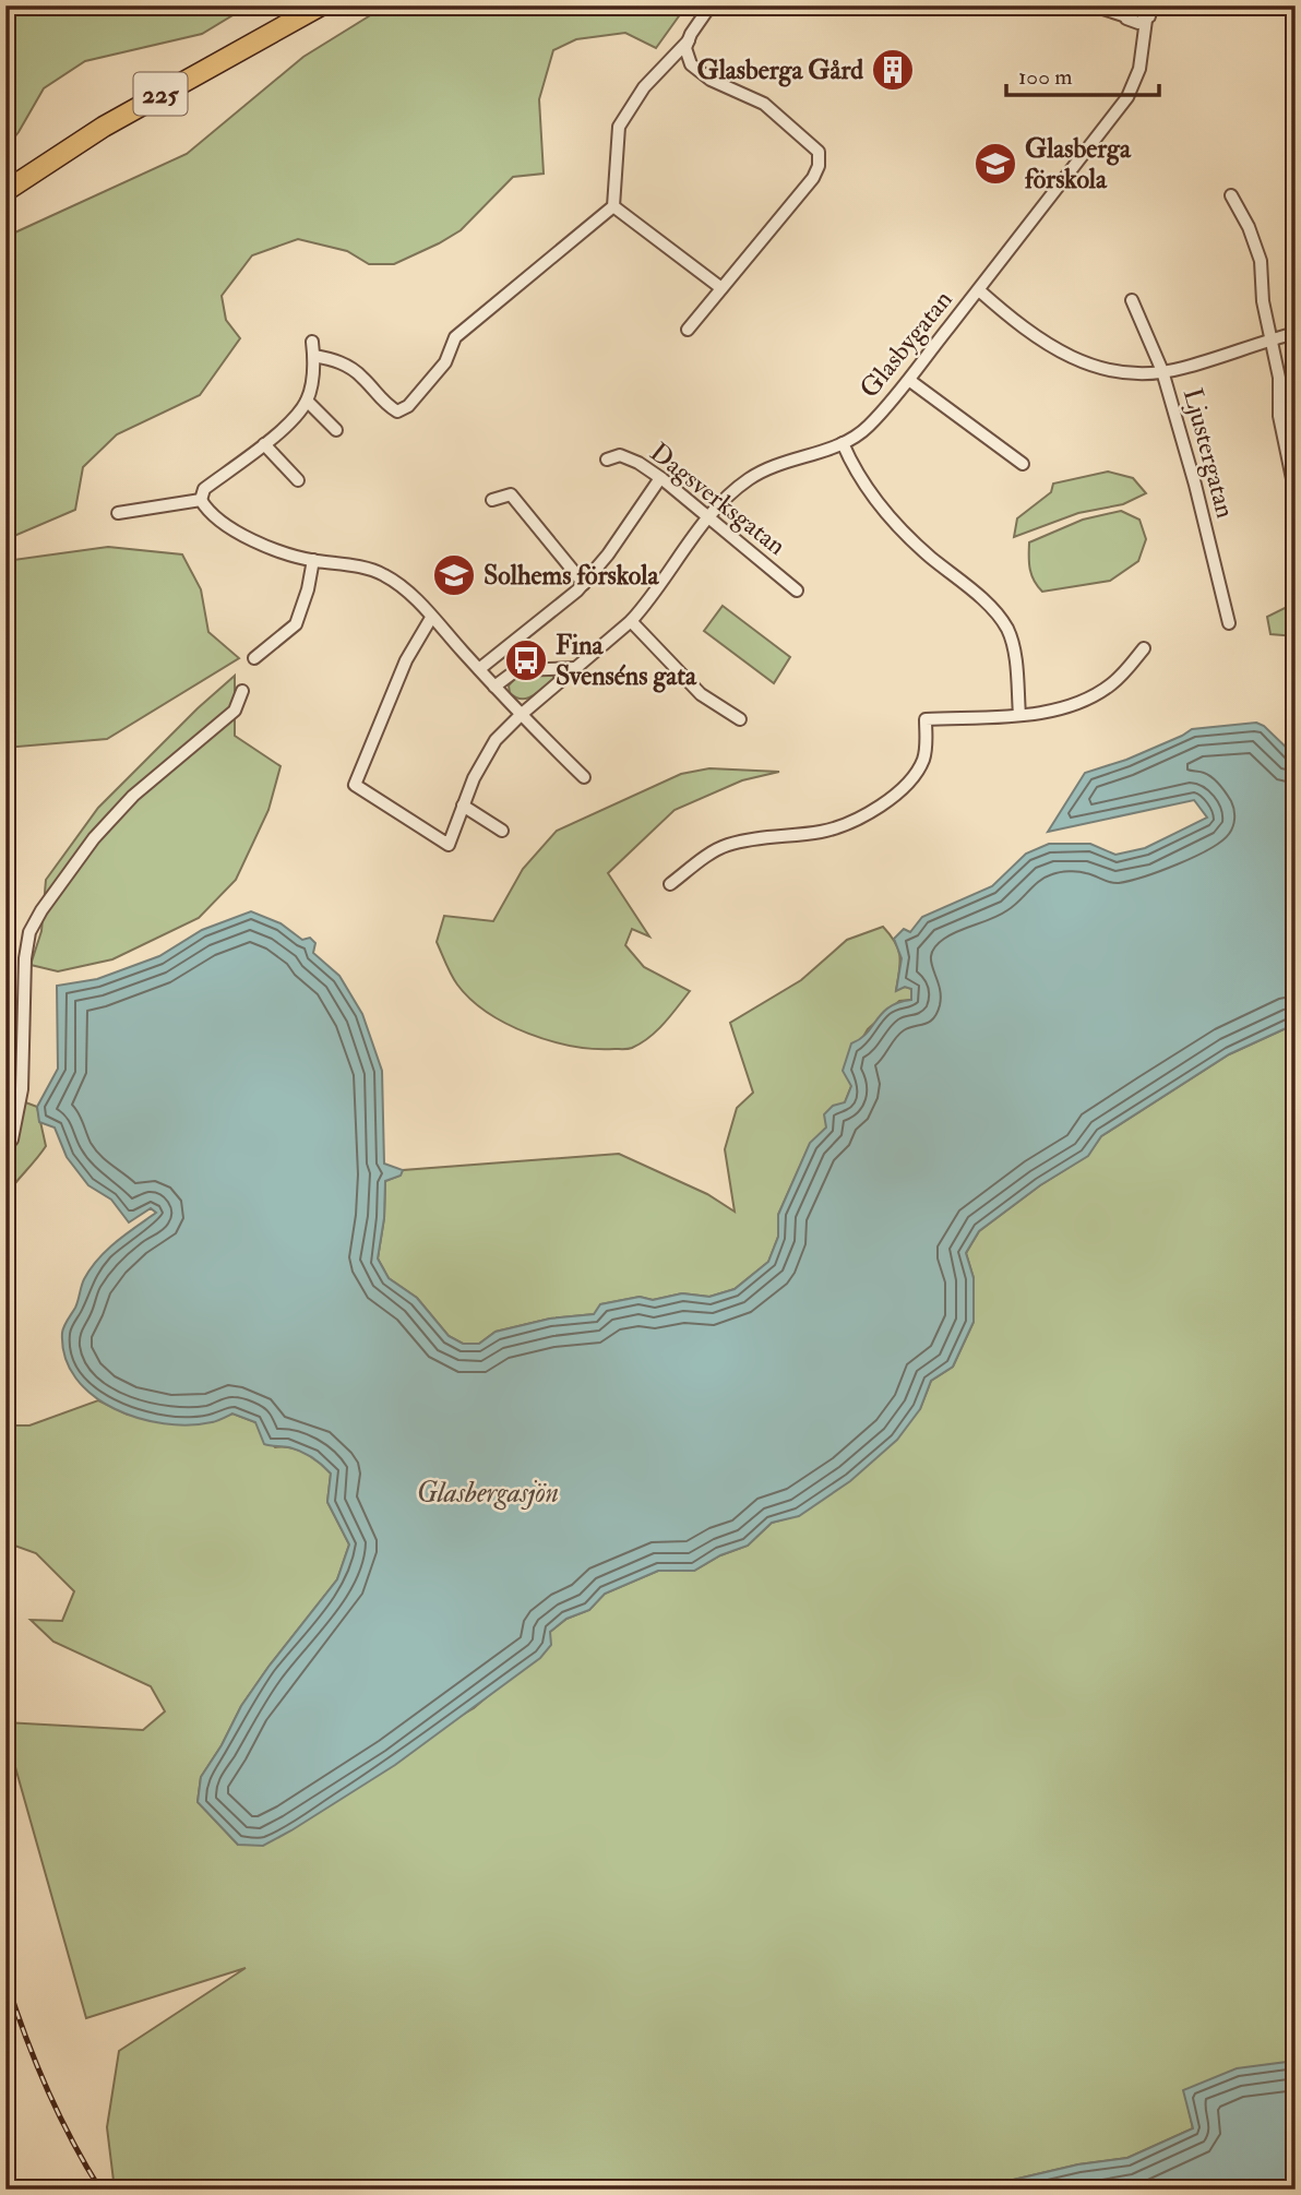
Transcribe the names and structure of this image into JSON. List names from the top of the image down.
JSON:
{
  "streets": {
    "main road": ["225"],
    "street": ["Glasbygatan", "Ljustergatan", "Dagsverksgatan"]
  },
  "crossings": [
    ["Glasbygatan", "Dagsverksgatan"]
  ],
  "water": ["Glasbergasjön"],
  "places": {
    "building": ["Glasberga Gård"],
    "school or university": ["Glasberga förskola", "Solhems förskola"],
    "bus stop": ["Fina Svenséns gata"]
  },
  "scale_bar": "100 m"
}
